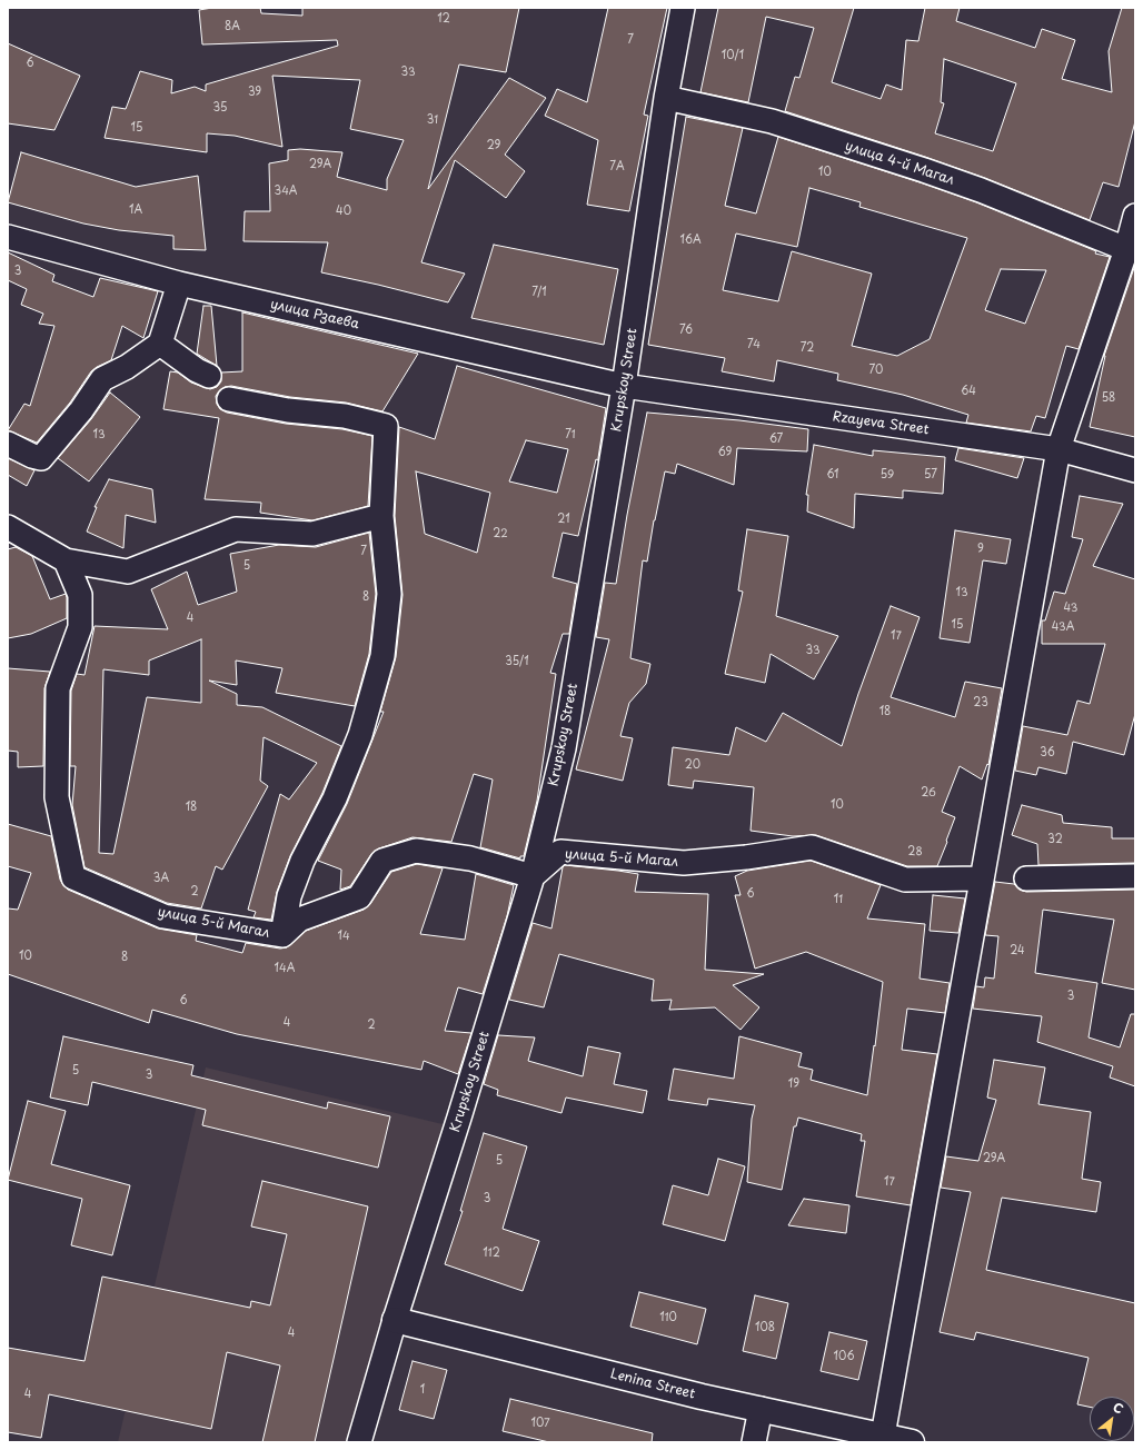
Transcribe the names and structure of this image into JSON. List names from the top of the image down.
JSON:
{
  "streets": {
    "street": [
      "улица 4-й Магал",
      "улица Рзаева",
      "Krupskoy Street",
      "Rzayeva Street",
      "улица 5-й Магал",
      "Lenina Street"
    ]
  },
  "crossings": [
    ["улица 4-й Магал", "Krupskoy Street"],
    ["улица Рзаева", "Krupskoy Street"],
    ["улица Рзаева", "Rzayeva Street"],
    ["Krupskoy Street", "Rzayeva Street"],
    ["Krupskoy Street", "улица 5-й Магал"],
    ["Krupskoy Street", "Lenina Street"]
  ],
  "house_numbers": [
    "12",
    "8А",
    "7",
    "10/1",
    "6",
    "33",
    "39",
    "35",
    "31",
    "15",
    "29",
    "29А",
    "7А",
    "10",
    "34А",
    "1А",
    "40",
    "16А",
    "3",
    "7/1",
    "76",
    "74",
    "72",
    "70",
    "64",
    "58",
    "13",
    "71",
    "67",
    "69",
    "61",
    "59",
    "57",
    "21",
    "22",
    "9",
    "7",
    "5",
    "13",
    "8",
    "43",
    "4",
    "15",
    "43А",
    "17",
    "33",
    "35/1",
    "23",
    "18",
    "36",
    "20",
    "26",
    "10",
    "18",
    "32",
    "28",
    "3А",
    "2",
    "6",
    "11",
    "14",
    "24",
    "10",
    "8",
    "14А",
    "3",
    "6",
    "4",
    "2",
    "5",
    "3",
    "19",
    "29А",
    "5",
    "17",
    "3",
    "112",
    "110",
    "108",
    "4",
    "106",
    "1",
    "4",
    "107"
  ],
  "north": "top right"
}
